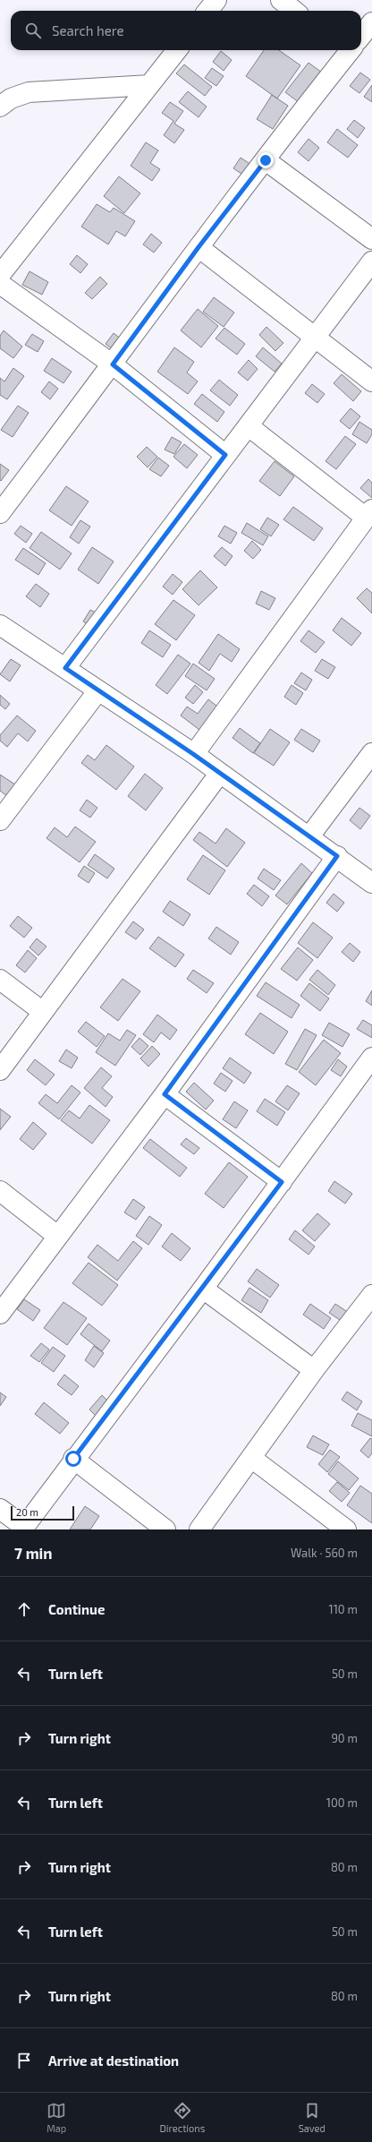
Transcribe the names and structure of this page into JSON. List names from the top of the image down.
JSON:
{
  "scale_bar": "20 m",
  "page": {
    "search": "Search here",
    "scale": "20 m",
    "heading": ["7 min", "Walk · 560 m"],
    "list": [
      ["Continue", "110 m"],
      ["Turn left", "50 m"],
      ["Turn right", "90 m"],
      ["Turn left", "100 m"],
      ["Turn right", "80 m"],
      ["Turn left", "50 m"],
      ["Turn right", "80 m"],
      "Arrive at destination"
    ],
    "nav": ["Map", "Directions", "Saved"]
  }
}
